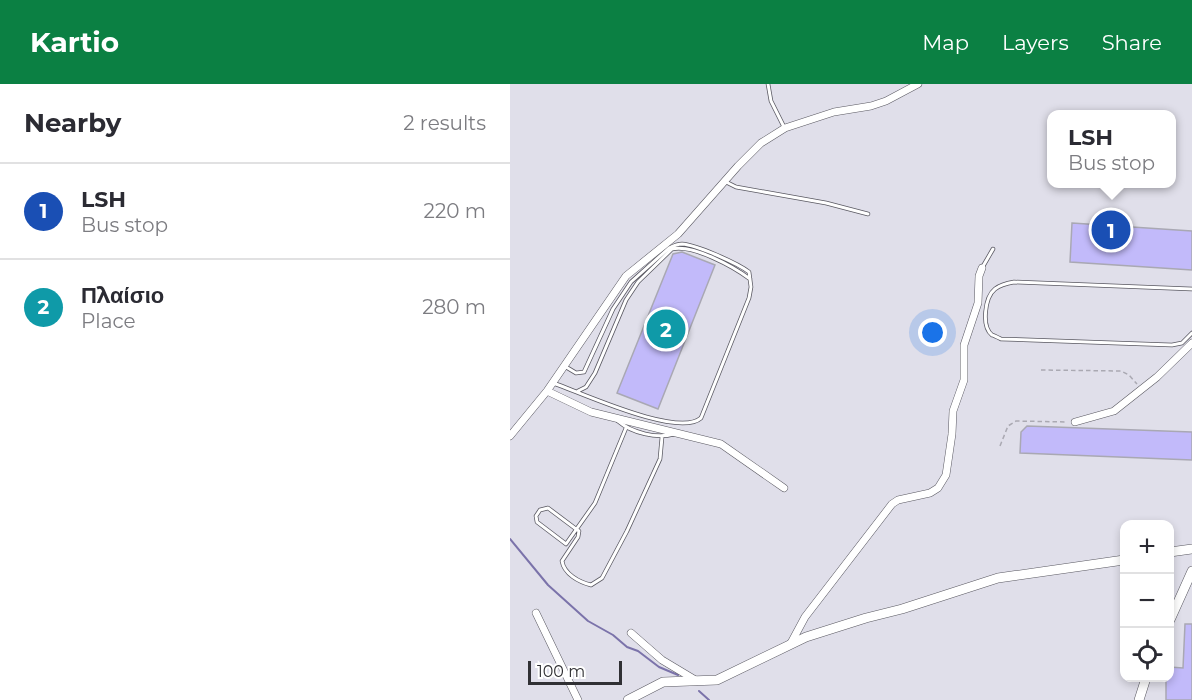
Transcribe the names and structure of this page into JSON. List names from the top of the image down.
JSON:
{
  "scale_bar": "100 m",
  "page": {
    "header": "Kartio",
    "nav": ["Map", "Layers", "Share"],
    "heading": ["Nearby", "2 results"],
    "popup": ["LSH", "Bus stop"],
    "list": [
      {
        "mark": "1",
        "name": "LSH",
        "note": "Bus stop",
        "value": "220 m"
      },
      {
        "mark": "2",
        "name": "Πλαίσιο",
        "note": "Place",
        "value": "280 m"
      }
    ],
    "pins": ["1", "2"],
    "map_buttons": ["+", "−"],
    "scale": "100 m"
  }
}
